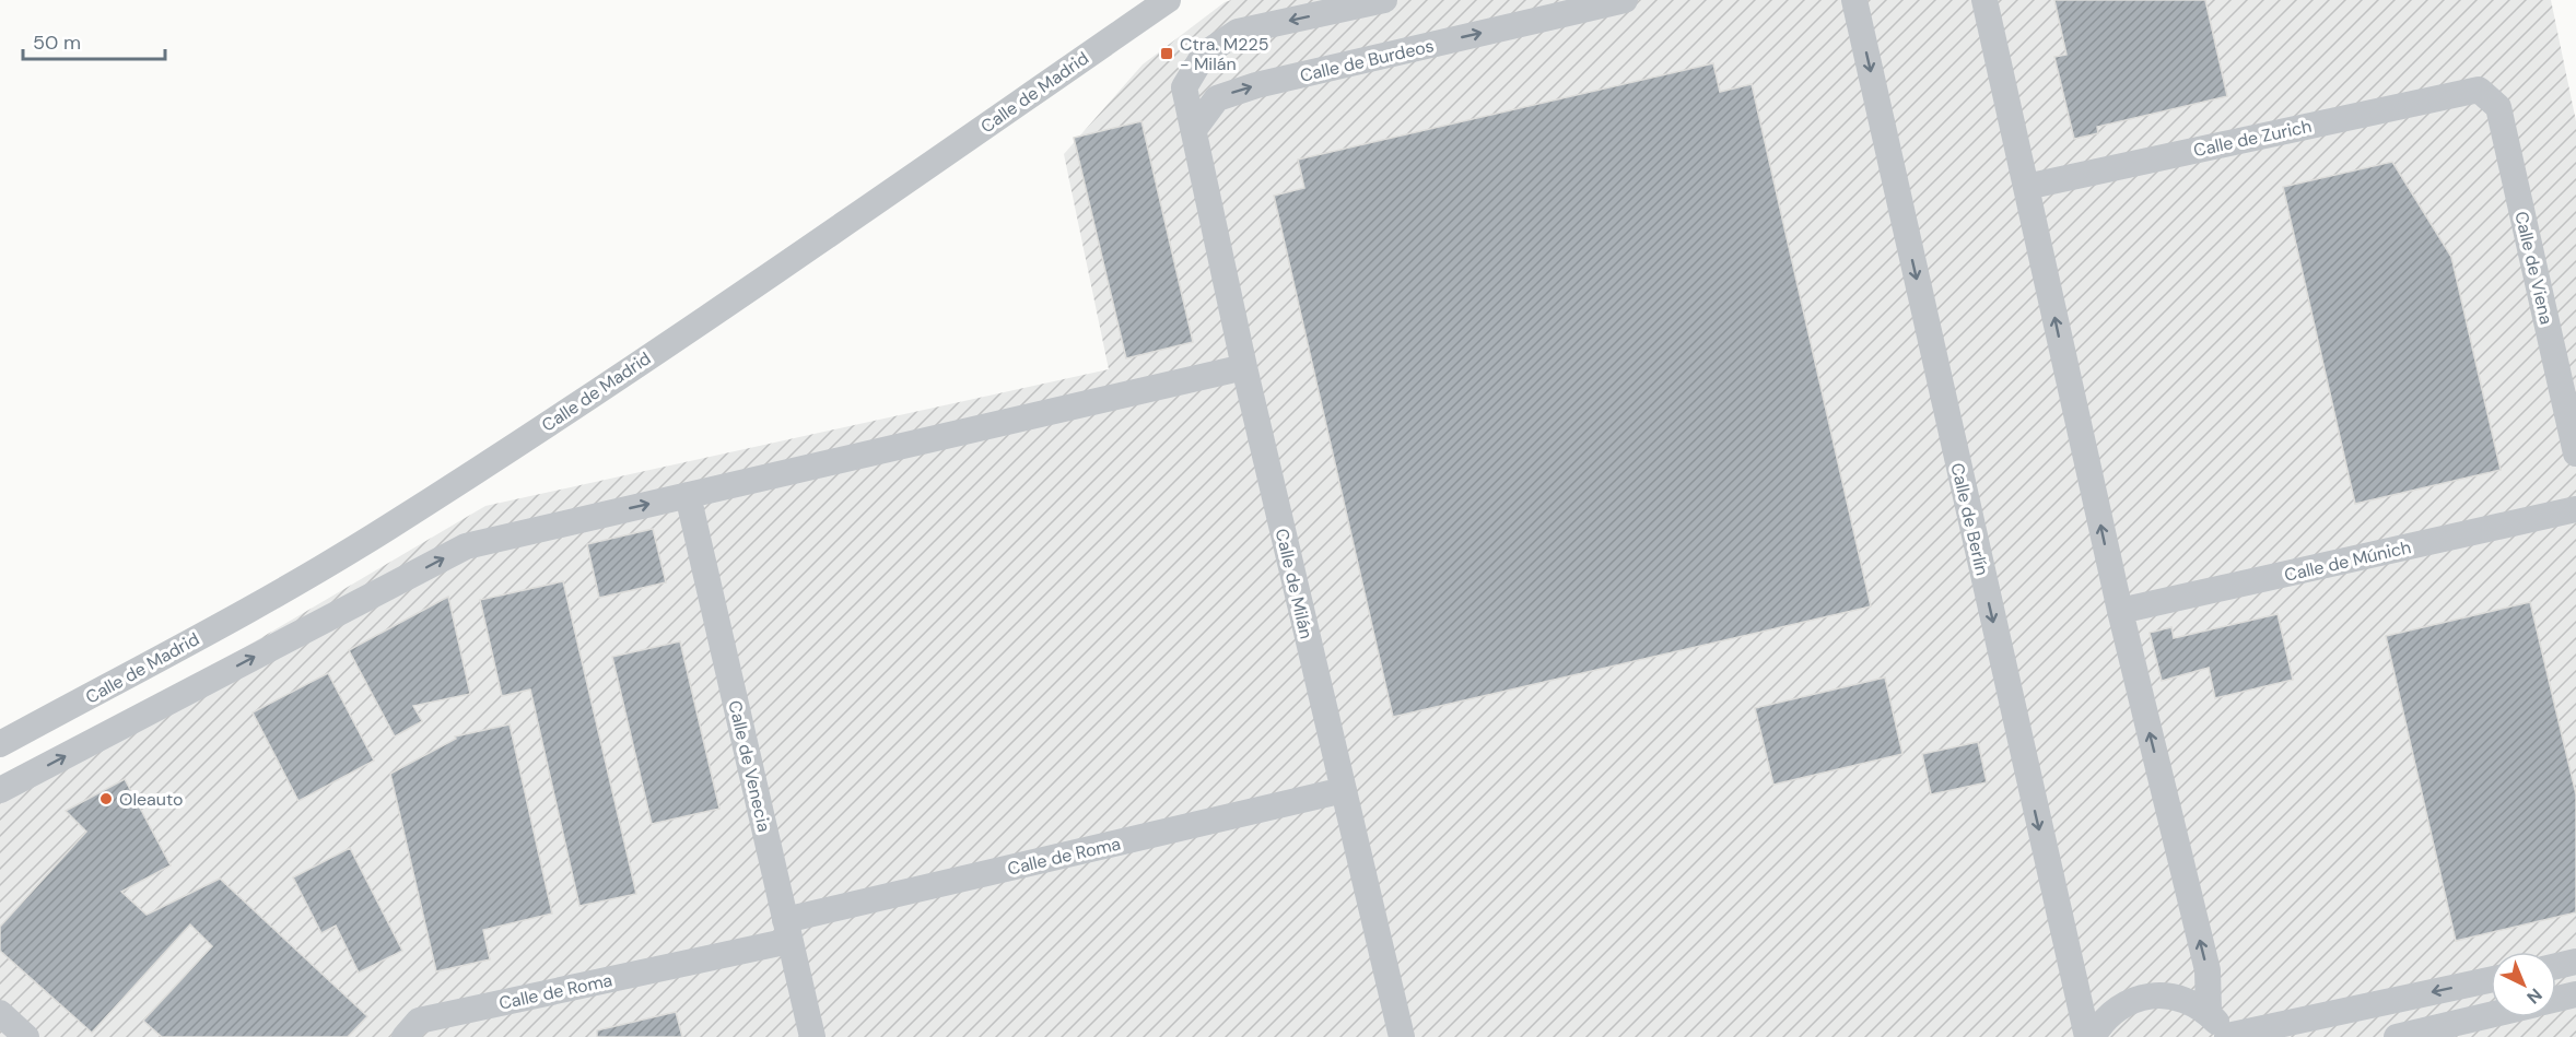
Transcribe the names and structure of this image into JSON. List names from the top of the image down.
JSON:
{
  "streets": {
    "street": [
      "Calle de Burdeos",
      "Calle de Madrid",
      "Calle de Zurich",
      "Calle de Viena",
      "Calle de Berlín",
      "Calle de Múnich",
      "Calle de Milán",
      "Calle de Venecia",
      "Calle de Roma"
    ]
  },
  "crossings": [
    ["Calle de Burdeos", "Calle de Milán"],
    ["Calle de Zurich", "Calle de Viena"],
    ["Calle de Milán", "Calle de Roma"],
    ["Calle de Venecia", "Calle de Roma"]
  ],
  "one_way": ["Calle de Burdeos"],
  "places": {
    "transit": ["Ctra. M225 - Milán"],
    "other": ["Oleauto"]
  },
  "scale_bar": "50 m",
  "north": "bottom right"
}
